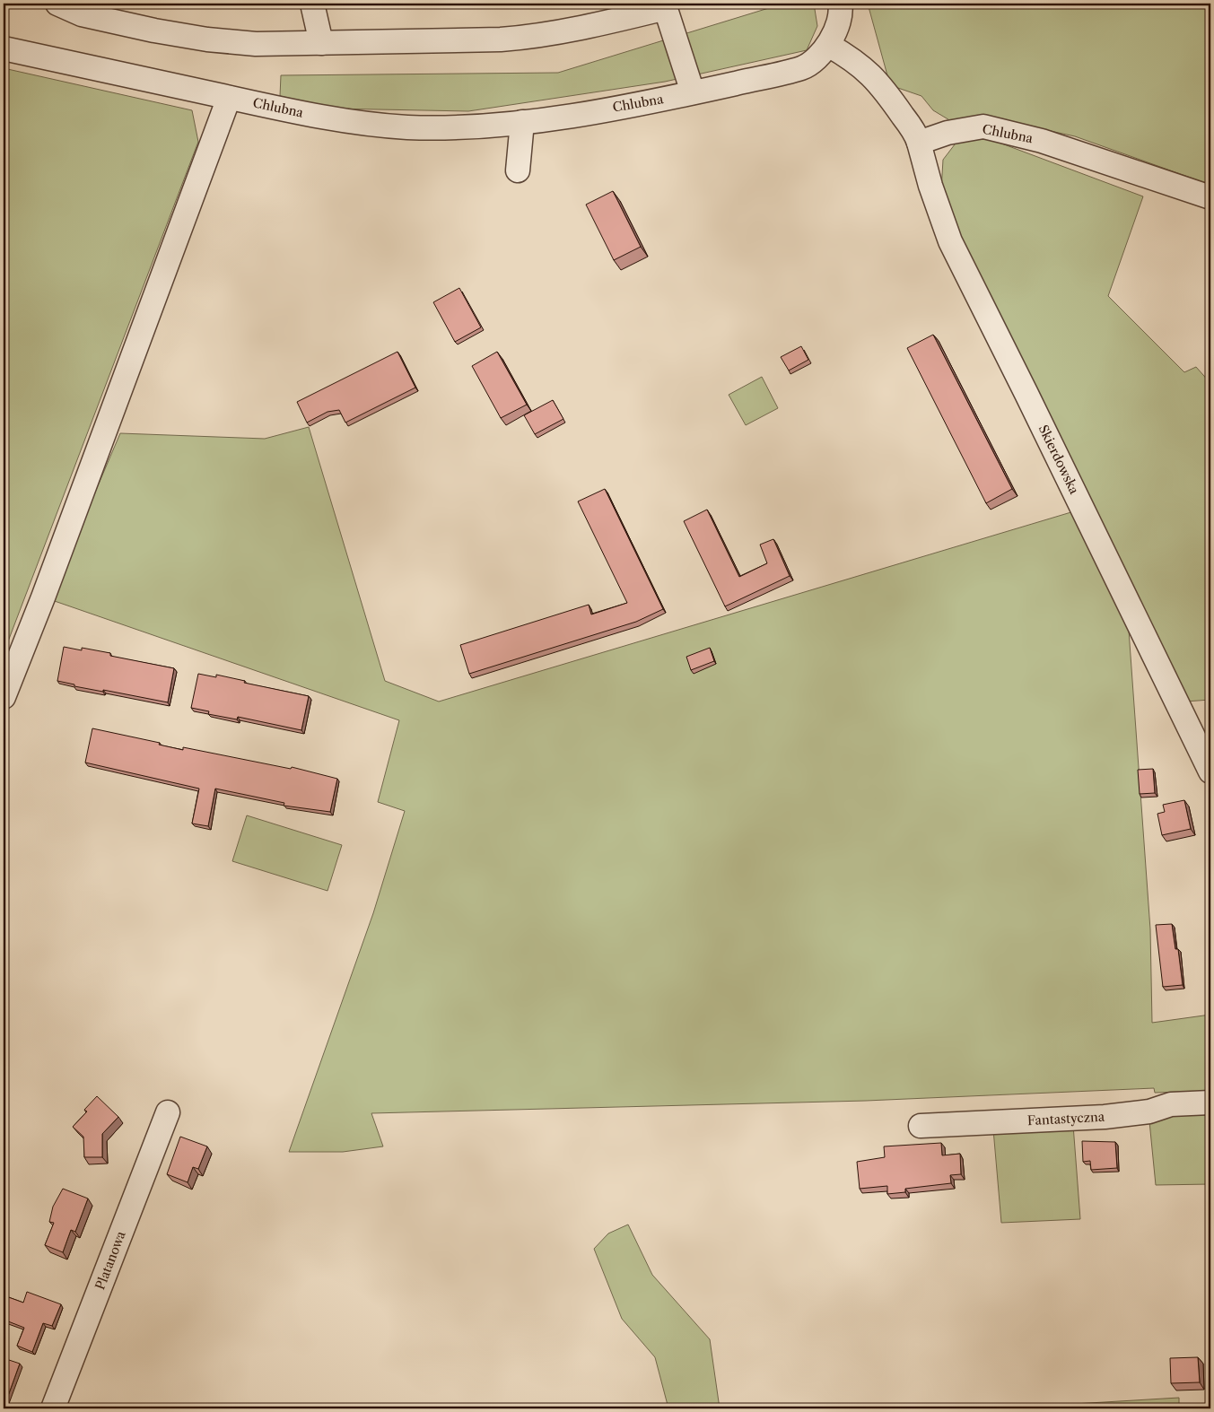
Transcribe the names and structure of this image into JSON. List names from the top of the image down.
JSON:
{
  "streets": {
    "street": [
      "Chlubna",
      "Skierdowska",
      "Fantastyczna",
      "Platanowa"
    ]
  },
  "crossings": [
    ["Chlubna", "Skierdowska"]
  ]
}
